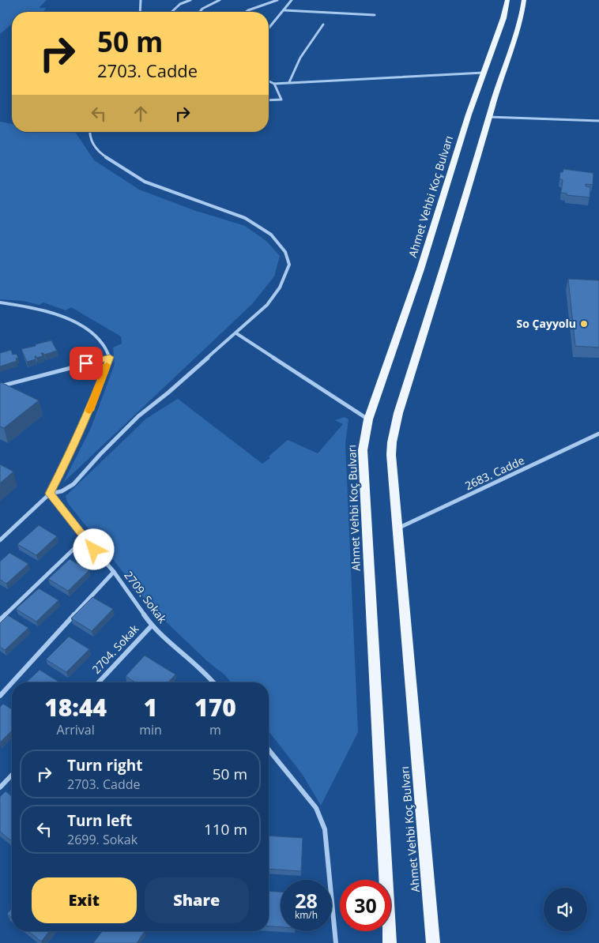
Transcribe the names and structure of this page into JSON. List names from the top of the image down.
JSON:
{
  "streets": {
    "main road": ["Ahmet Vehbi Koç Bulvarı"],
    "street": ["2683. Cadde", "2709. Sokak", "2704. Sokak"]
  },
  "crossings": [
    ["Ahmet Vehbi Koç Bulvarı", "2683. Cadde"],
    ["2709. Sokak", "2704. Sokak"]
  ],
  "places": ["So Çayyolu"],
  "page": {
    "turn": ["50 m", "2703. Cadde"],
    "eta": [
      "18:44",
      "Arrival",
      "1",
      "min",
      "170",
      "m"
    ],
    "list": [
      {
        "name": "Turn right",
        "note": "2703. Cadde",
        "value": "50 m"
      },
      {
        "name": "Turn left",
        "note": "2699. Sokak",
        "value": "110 m"
      }
    ],
    "buttons": ["Exit", "Share"],
    "speed": "28 km/h",
    "limit": "30"
  }
}
